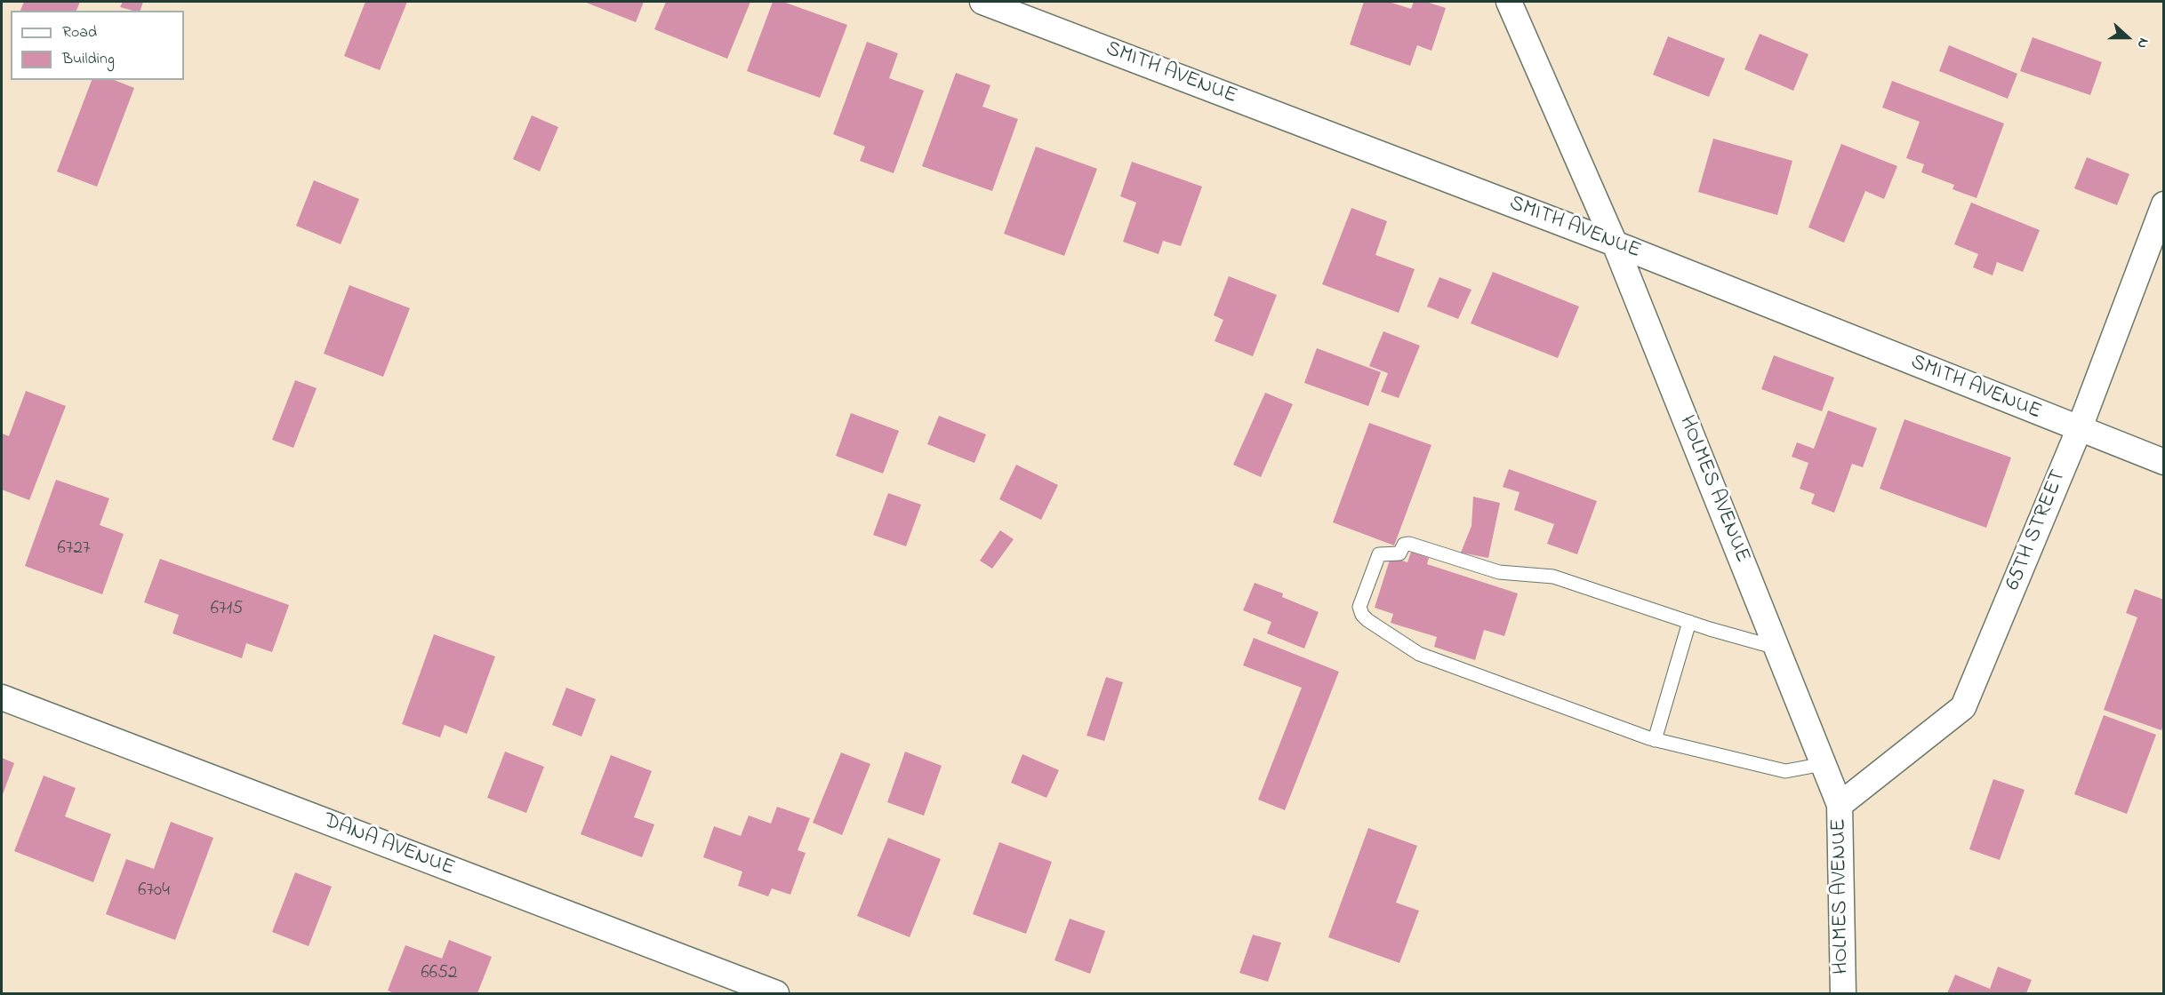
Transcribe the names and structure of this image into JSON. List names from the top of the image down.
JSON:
{
  "streets": {
    "street": [
      "SMITH AVENUE",
      "HOLMES AVENUE",
      "65TH STREET",
      "DANA AVENUE"
    ]
  },
  "crossings": [
    ["SMITH AVENUE", "HOLMES AVENUE"],
    ["SMITH AVENUE", "65TH STREET"],
    ["HOLMES AVENUE", "65TH STREET"]
  ],
  "house_numbers": [
    "6727",
    "6715",
    "6704",
    "6652"
  ],
  "legend": ["Road", "Building"],
  "north": "right"
}
